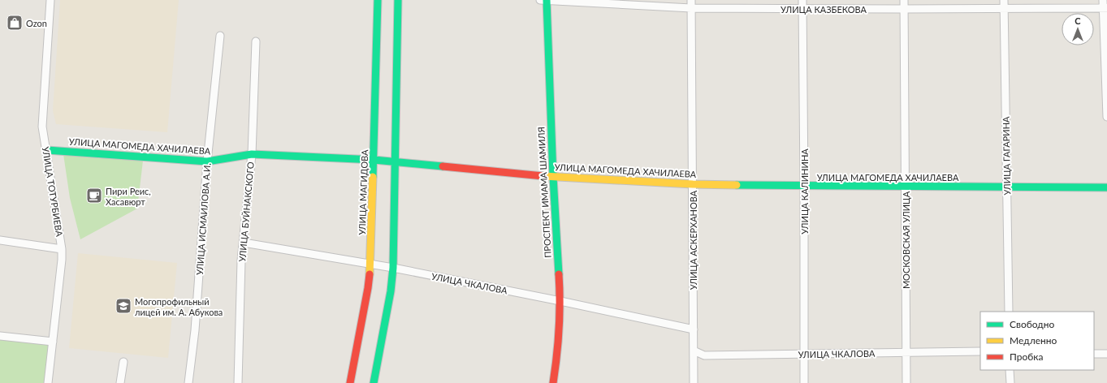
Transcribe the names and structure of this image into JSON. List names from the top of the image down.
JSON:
{
  "streets": {
    "main road": ["УЛИЦА МАГОМЕДА ХАЧИЛАЕВА", "УЛИЦА МАГИДОВА", "ПРОСПЕКТ ИМАМА ШАМИЛЯ"],
    "street": [
      "УЛИЦА КАЗБЕКОВА",
      "УЛИЦА ГАГАРИНА",
      "УЛИЦА ТОТУРБИЕВА",
      "УЛИЦА КАЛИНИНА",
      "УЛИЦА БУЙНАКСКОГО",
      "УЛИЦА ИСМАИЛОВА А.И.",
      "УЛИЦА АСКЕРХАНОВА",
      "МОСКОВСКАЯ УЛИЦА",
      "УЛИЦА ЧКАЛОВА"
    ]
  },
  "crossings": [
    ["УЛИЦА КАЗБЕКОВА", "УЛИЦА ГАГАРИНА"],
    ["УЛИЦА КАЗБЕКОВА", "УЛИЦА КАЛИНИНА"],
    ["УЛИЦА КАЗБЕКОВА", "ПРОСПЕКТ ИМАМА ШАМИЛЯ"],
    ["УЛИЦА КАЗБЕКОВА", "УЛИЦА АСКЕРХАНОВА"],
    ["УЛИЦА КАЗБЕКОВА", "МОСКОВСКАЯ УЛИЦА"],
    ["УЛИЦА МАГОМЕДА ХАЧИЛАЕВА", "УЛИЦА ГАГАРИНА"],
    ["УЛИЦА МАГОМЕДА ХАЧИЛАЕВА", "УЛИЦА ТОТУРБИЕВА"],
    ["УЛИЦА МАГОМЕДА ХАЧИЛАЕВА", "УЛИЦА КАЛИНИНА"],
    ["УЛИЦА МАГОМЕДА ХАЧИЛАЕВА", "УЛИЦА МАГИДОВА"],
    ["УЛИЦА МАГОМЕДА ХАЧИЛАЕВА", "ПРОСПЕКТ ИМАМА ШАМИЛЯ"],
    ["УЛИЦА МАГОМЕДА ХАЧИЛАЕВА", "УЛИЦА БУЙНАКСКОГО"],
    ["УЛИЦА МАГОМЕДА ХАЧИЛАЕВА", "УЛИЦА ИСМАИЛОВА А.И."],
    ["УЛИЦА МАГОМЕДА ХАЧИЛАЕВА", "УЛИЦА АСКЕРХАНОВА"],
    ["УЛИЦА МАГОМЕДА ХАЧИЛАЕВА", "МОСКОВСКАЯ УЛИЦА"],
    ["УЛИЦА КАЛИНИНА", "УЛИЦА ЧКАЛОВА"],
    ["УЛИЦА МАГИДОВА", "УЛИЦА ЧКАЛОВА"],
    ["ПРОСПЕКТ ИМАМА ШАМИЛЯ", "УЛИЦА ЧКАЛОВА"],
    ["УЛИЦА БУЙНАКСКОГО", "УЛИЦА ЧКАЛОВА"],
    ["УЛИЦА АСКЕРХАНОВА", "УЛИЦА ЧКАЛОВА"],
    ["МОСКОВСКАЯ УЛИЦА", "УЛИЦА ЧКАЛОВА"]
  ],
  "places": {
    "shop": ["Ozon"],
    "cafe": ["Пири Реис, Хасавюрт"],
    "school or university": ["Могопрофильный лицей им. А. Абукова"]
  },
  "legend": ["Свободно", "Медленно", "Пробка"],
  "north": "top"
}
